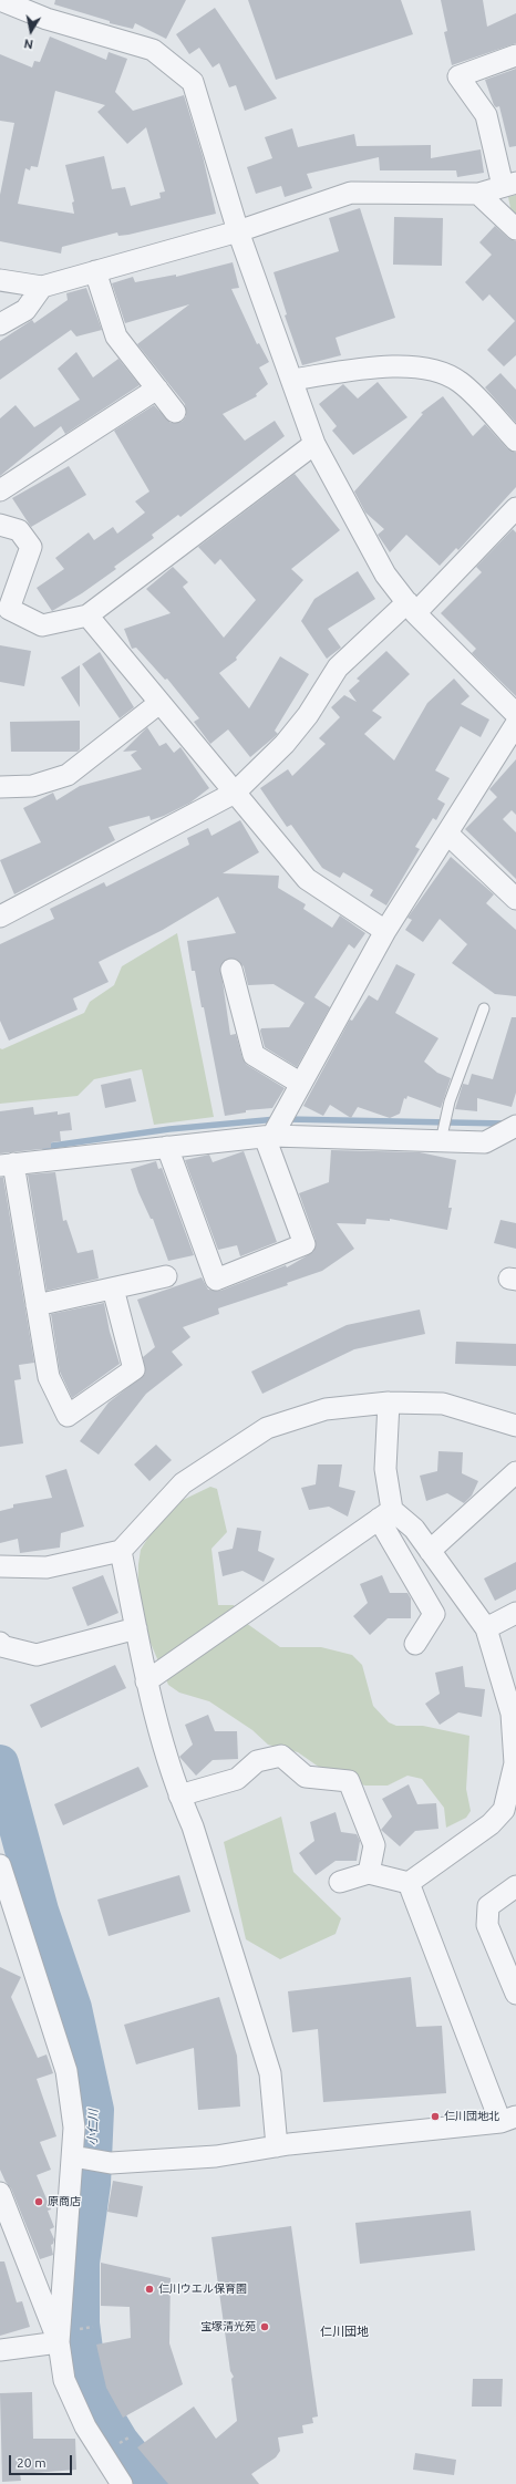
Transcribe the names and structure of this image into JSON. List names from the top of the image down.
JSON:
{
  "districts": ["仁川団地"],
  "water": ["小仁川"],
  "places": [
    "仁川団地北",
    "原商店",
    "仁川ウエル保育園",
    "宝塚清光苑"
  ],
  "scale_bar": "20 m",
  "north": "bottom"
}
